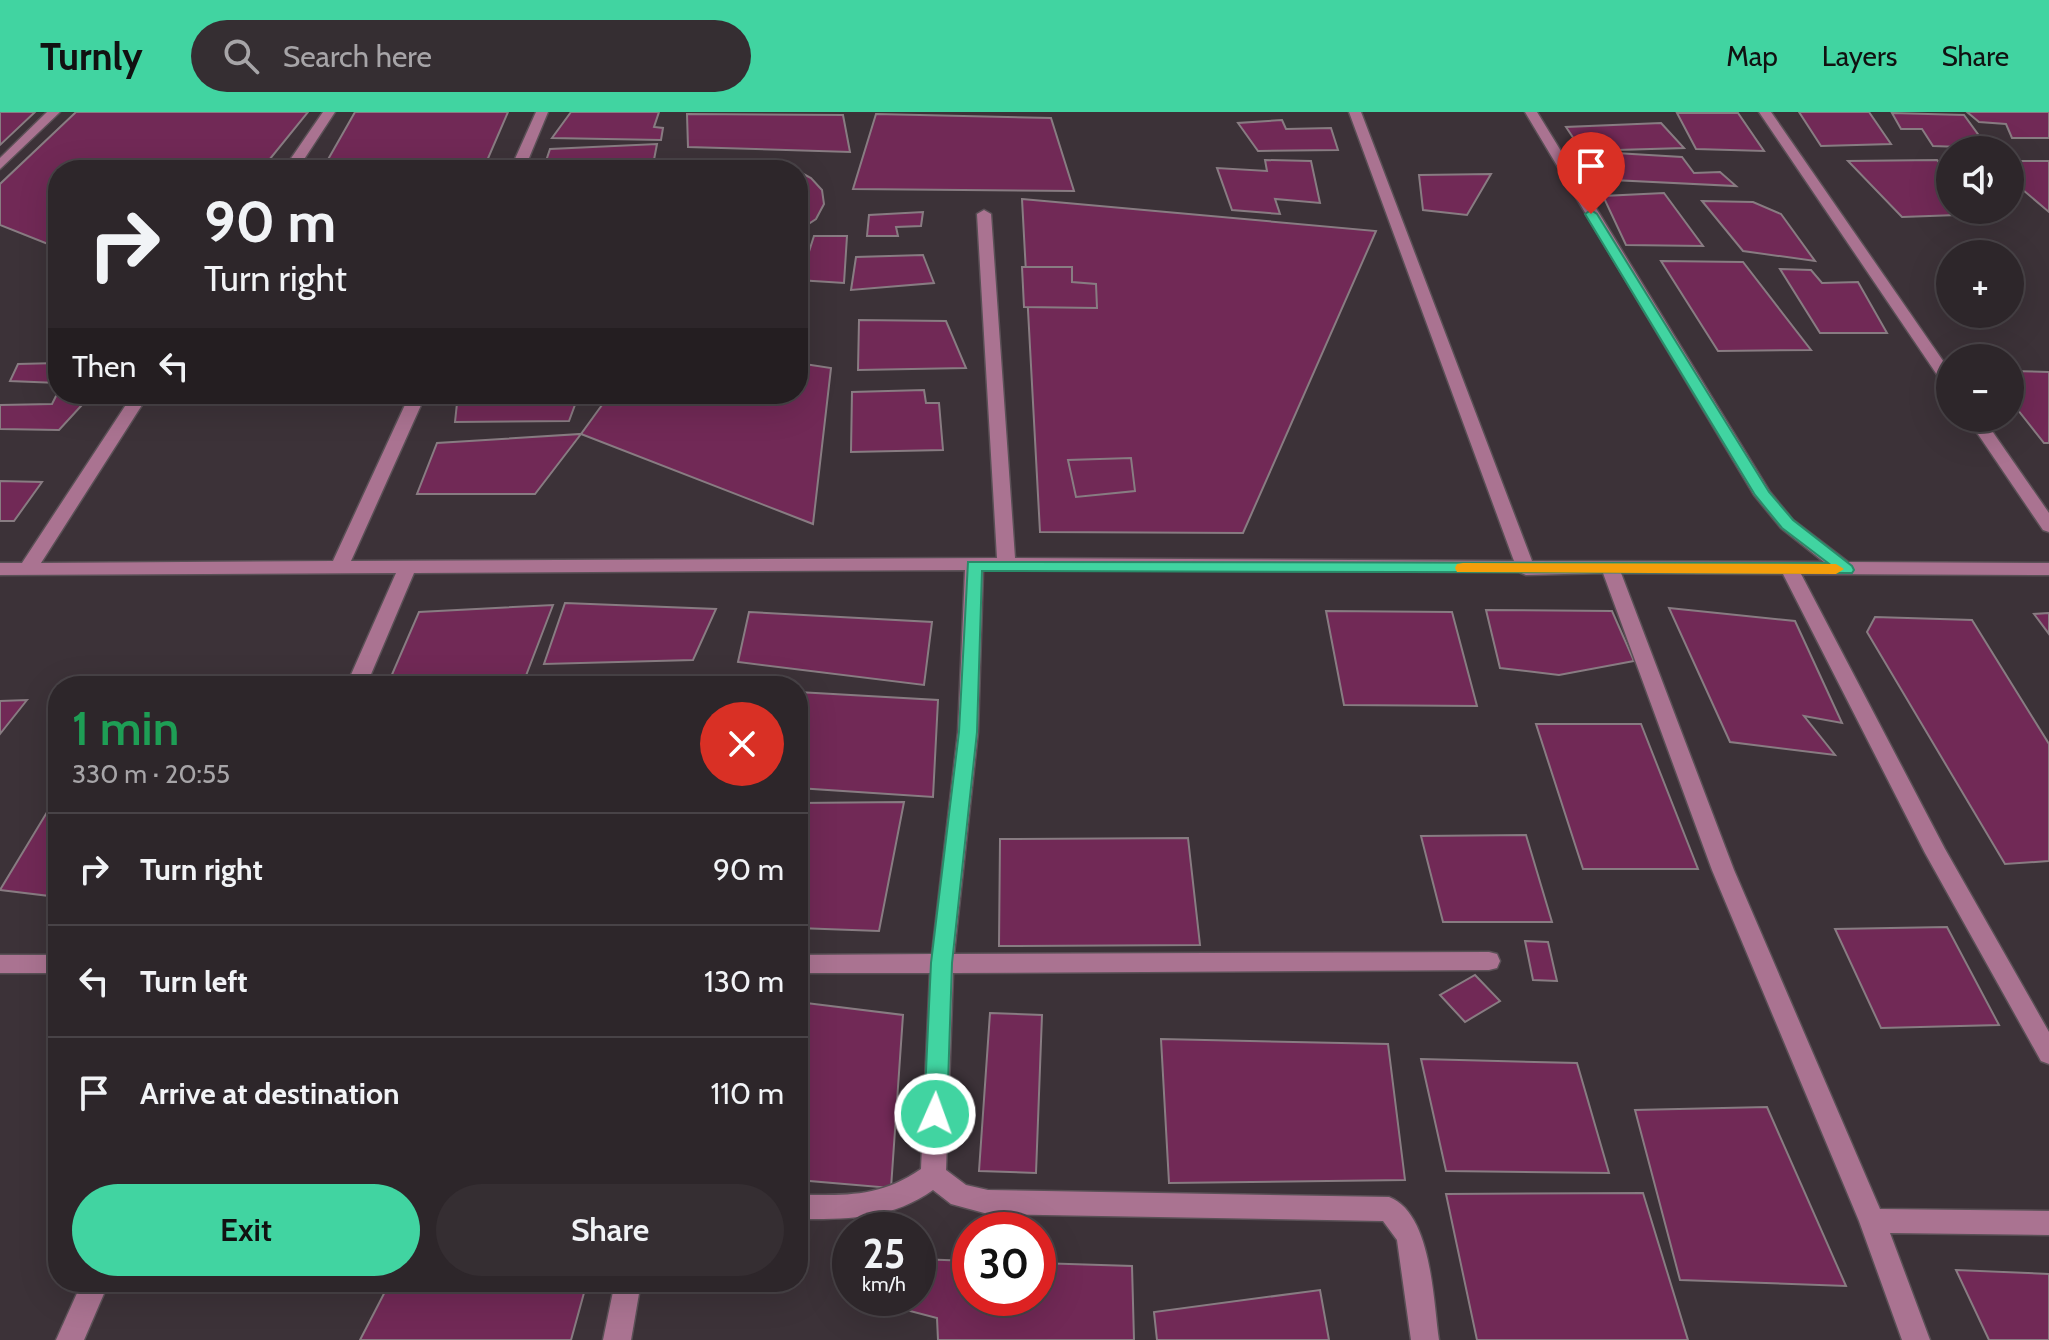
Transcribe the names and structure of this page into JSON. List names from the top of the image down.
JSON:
{
  "page": {
    "header": "Turnly",
    "search": "Search here",
    "nav": ["Map", "Layers", "Share"],
    "map_buttons": ["+", "−"],
    "turn": ["90 m", "Turn right"],
    "then": "Then",
    "heading": ["1 min", "330 m · 20:55"],
    "list": [
      {
        "name": "Turn right",
        "value": "90 m"
      },
      {
        "name": "Turn left",
        "value": "130 m"
      },
      {
        "name": "Arrive at destination",
        "value": "110 m"
      }
    ],
    "buttons": ["Exit", "Share"],
    "speed": "25 km/h",
    "limit": "30"
  }
}
